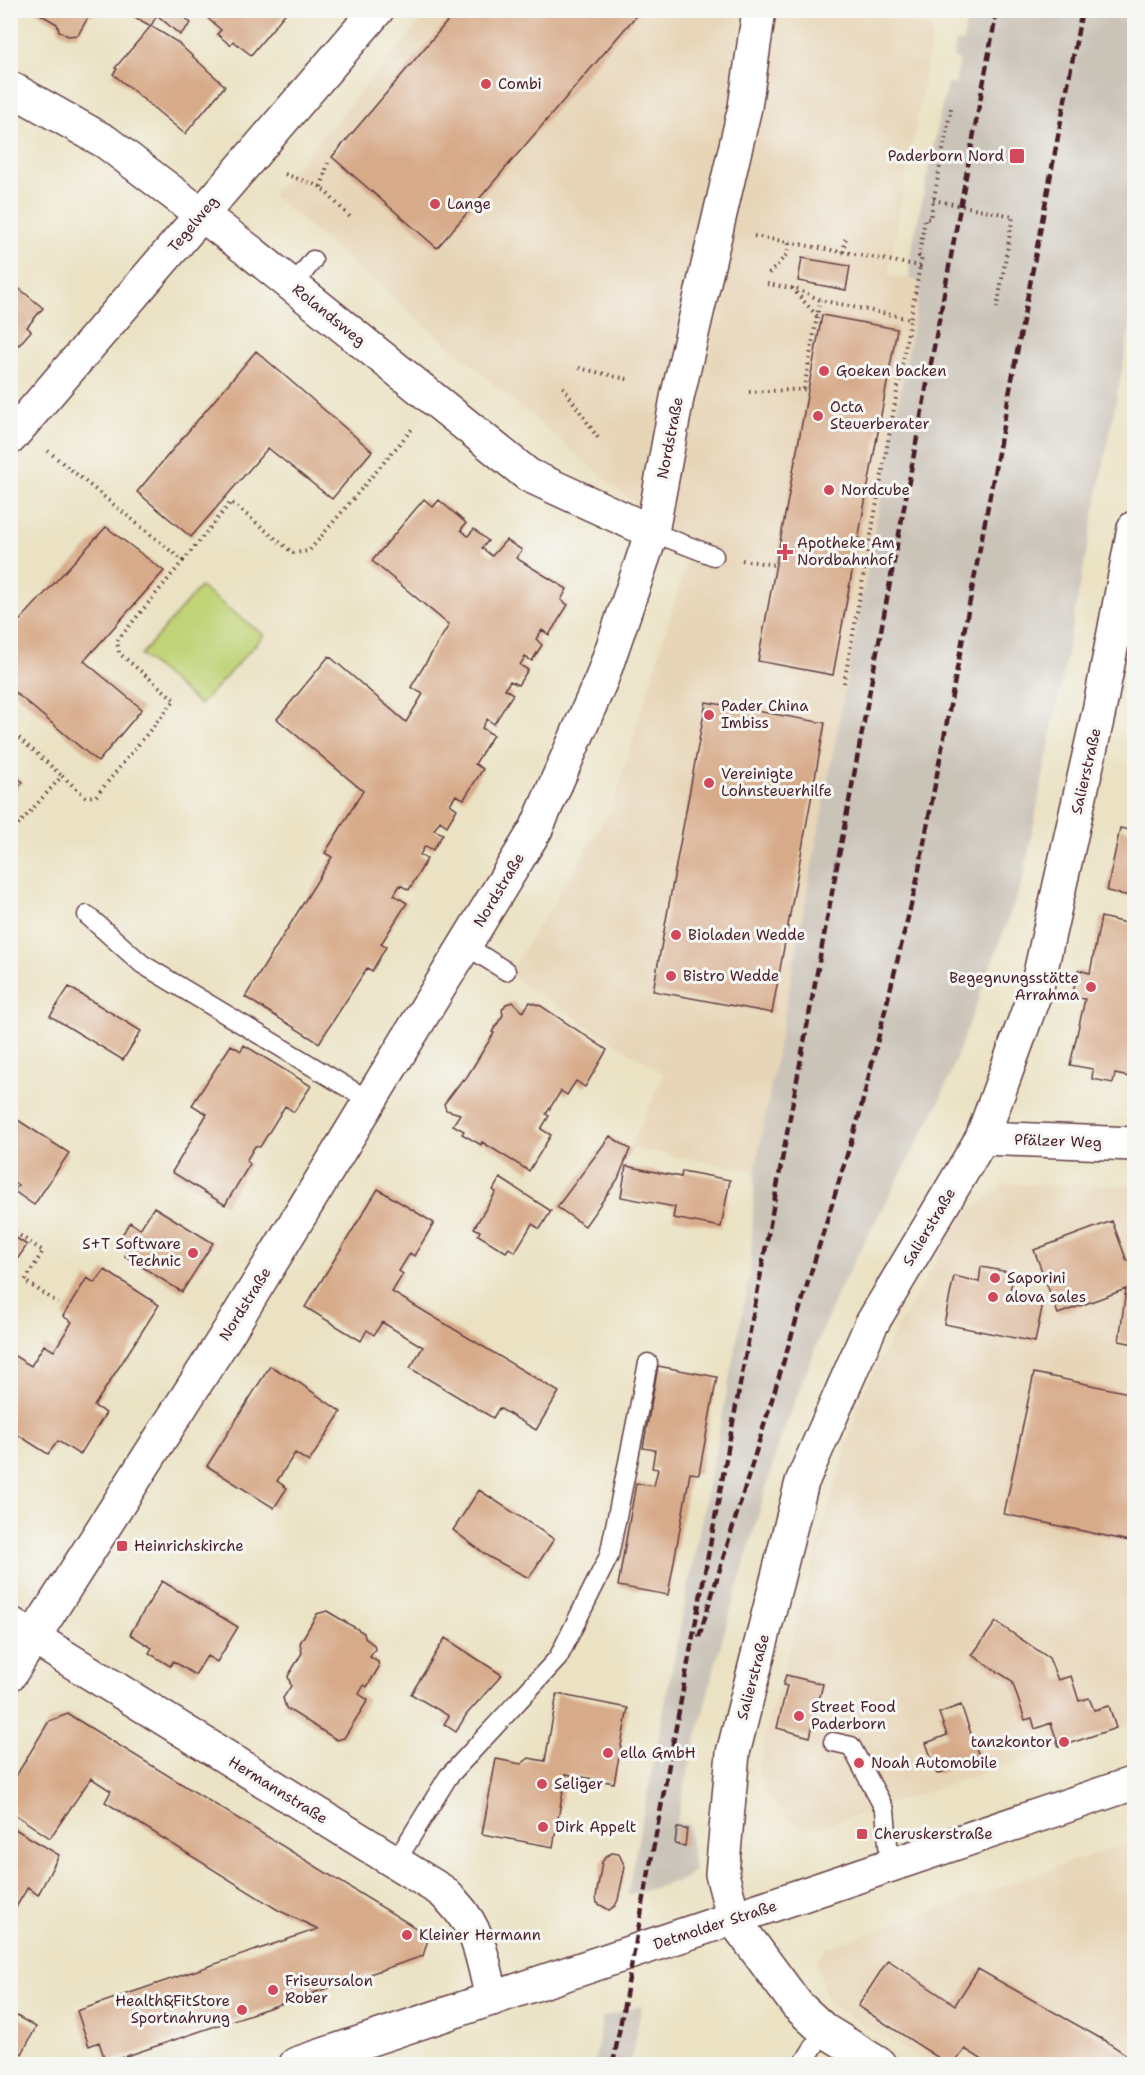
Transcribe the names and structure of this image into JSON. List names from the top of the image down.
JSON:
{
  "streets": {
    "street": [
      "Tegelweg",
      "Rolandsweg",
      "Nordstraße",
      "Salierstraße",
      "Pfälzer Weg",
      "Hermannstraße",
      "Detmolder Straße"
    ]
  },
  "crossings": [
    ["Tegelweg", "Rolandsweg"],
    ["Rolandsweg", "Nordstraße"],
    ["Nordstraße", "Hermannstraße"],
    ["Salierstraße", "Pfälzer Weg"],
    ["Salierstraße", "Detmolder Straße"],
    ["Hermannstraße", "Detmolder Straße"]
  ],
  "places": {
    "other": [
      "Combi",
      "Lange",
      "Goeken backen",
      "Octa Steuerberater",
      "Nordcube",
      "Pader China Imbiss",
      "Vereinigte Lohnsteuerhilfe",
      "Bioladen Wedde",
      "Bistro Wedde",
      "Begegnungsstätte Arrahma",
      "S+T Software Technic",
      "Saporini",
      "alova sales",
      "Street Food Paderborn",
      "tanzkontor",
      "ella GmbH",
      "Noah Automobile",
      "Seliger",
      "Dirk Appelt",
      "Kleiner Hermann",
      "Friseursalon Rober",
      "Health&FitStore Sportnahrung"
    ],
    "transit": ["Paderborn Nord", "Heinrichskirche", "Cheruskerstraße"],
    "health": ["Apotheke Am Nordbahnhof"]
  }
}
